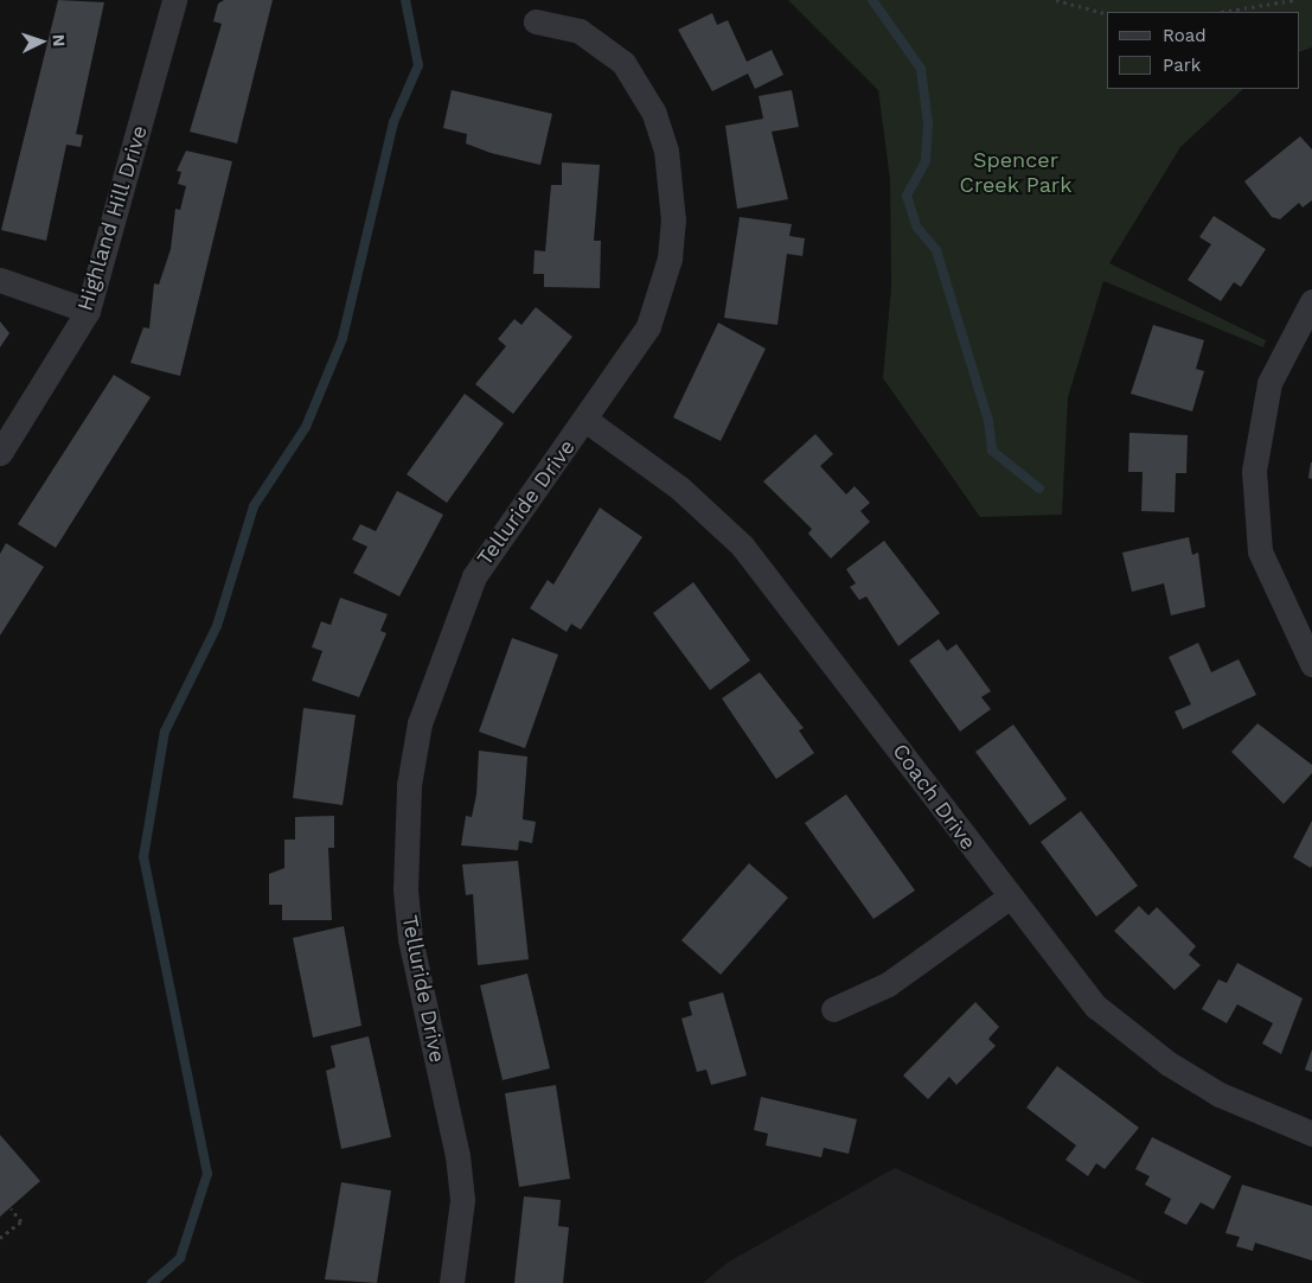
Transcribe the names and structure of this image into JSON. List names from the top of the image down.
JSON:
{
  "streets": {
    "street": ["Highland Hill Drive", "Telluride Drive", "Coach Drive"]
  },
  "crossings": [
    ["Telluride Drive", "Coach Drive"]
  ],
  "parks": ["Spencer Creek Park"],
  "legend": ["Road", "Park"],
  "north": "right"
}
